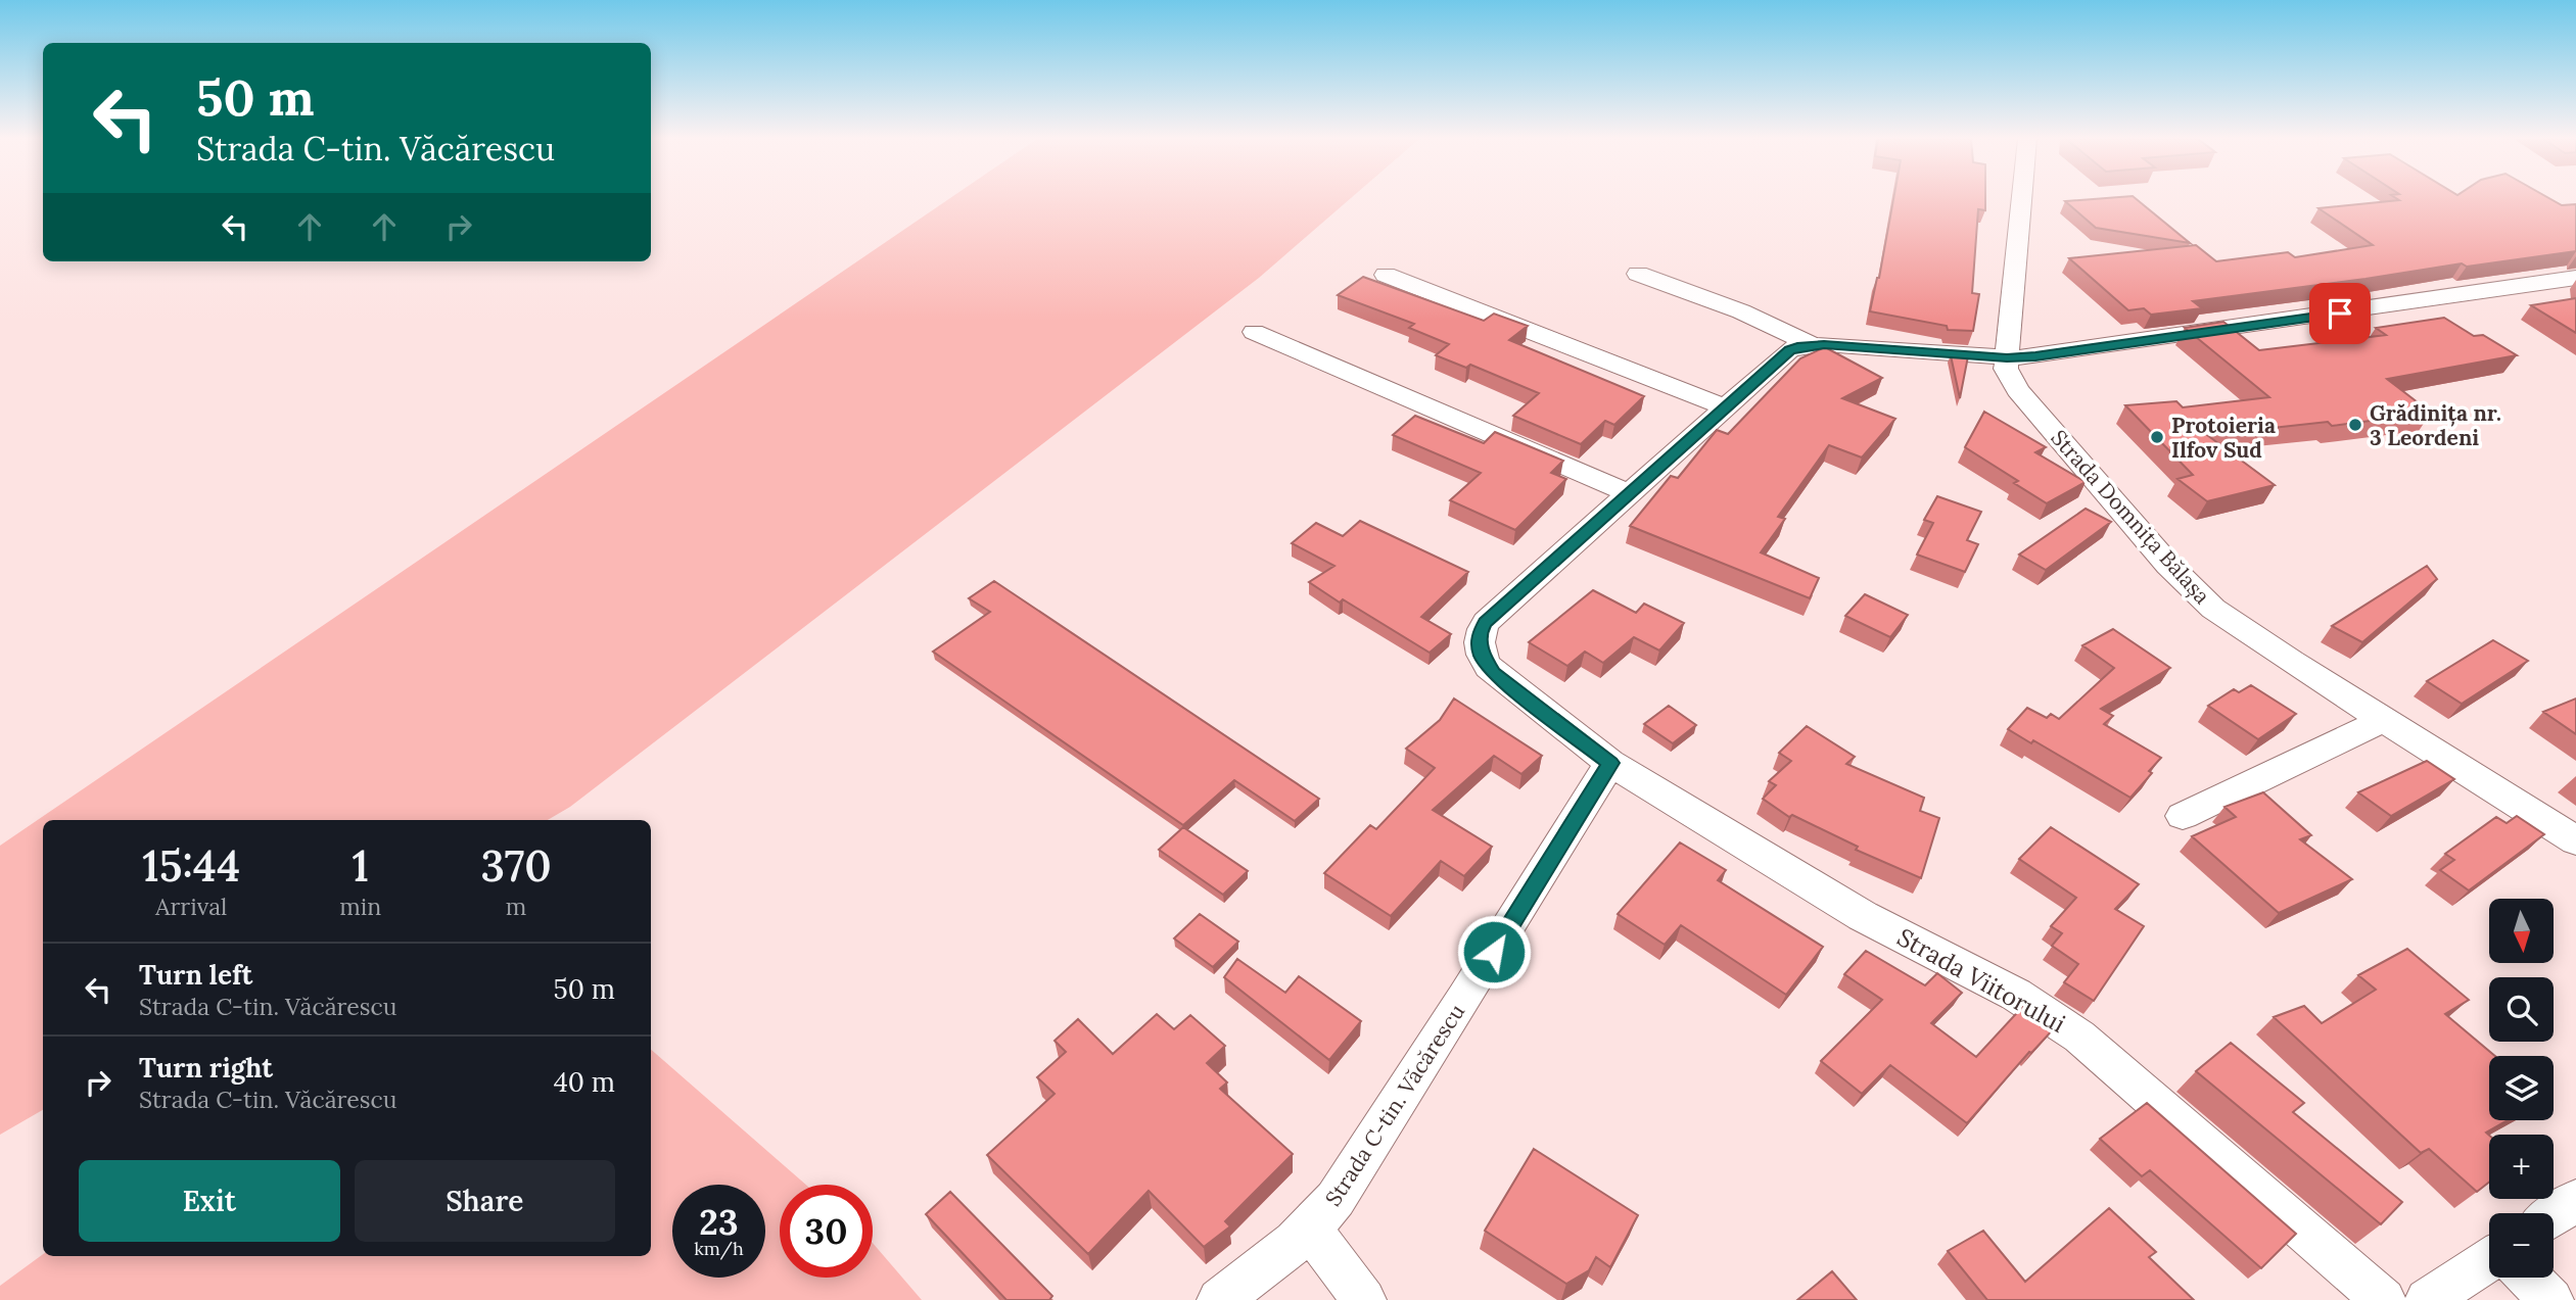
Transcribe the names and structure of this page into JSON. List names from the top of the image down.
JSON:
{
  "streets": {
    "street": ["Strada Domnița Bălașa", "Strada Viitorului", "Strada C-tin. Văcărescu"]
  },
  "crossings": [
    ["Strada Viitorului", "Strada C-tin. Văcărescu"]
  ],
  "places": ["Grădinița nr. 3 Leordeni", "Protoieria Ilfov Sud"],
  "north": "bottom",
  "page": {
    "turn": ["50 m", "Strada C-tin. Văcărescu"],
    "eta": [
      "15:44",
      "Arrival",
      "1",
      "min",
      "370",
      "m"
    ],
    "map_buttons": ["+", "−"],
    "list": [
      {
        "name": "Turn left",
        "note": "Strada C-tin. Văcărescu",
        "value": "50 m"
      },
      {
        "name": "Turn right",
        "note": "Strada C-tin. Văcărescu",
        "value": "40 m"
      }
    ],
    "buttons": ["Exit", "Share"],
    "speed": "23 km/h",
    "limit": "30"
  }
}
